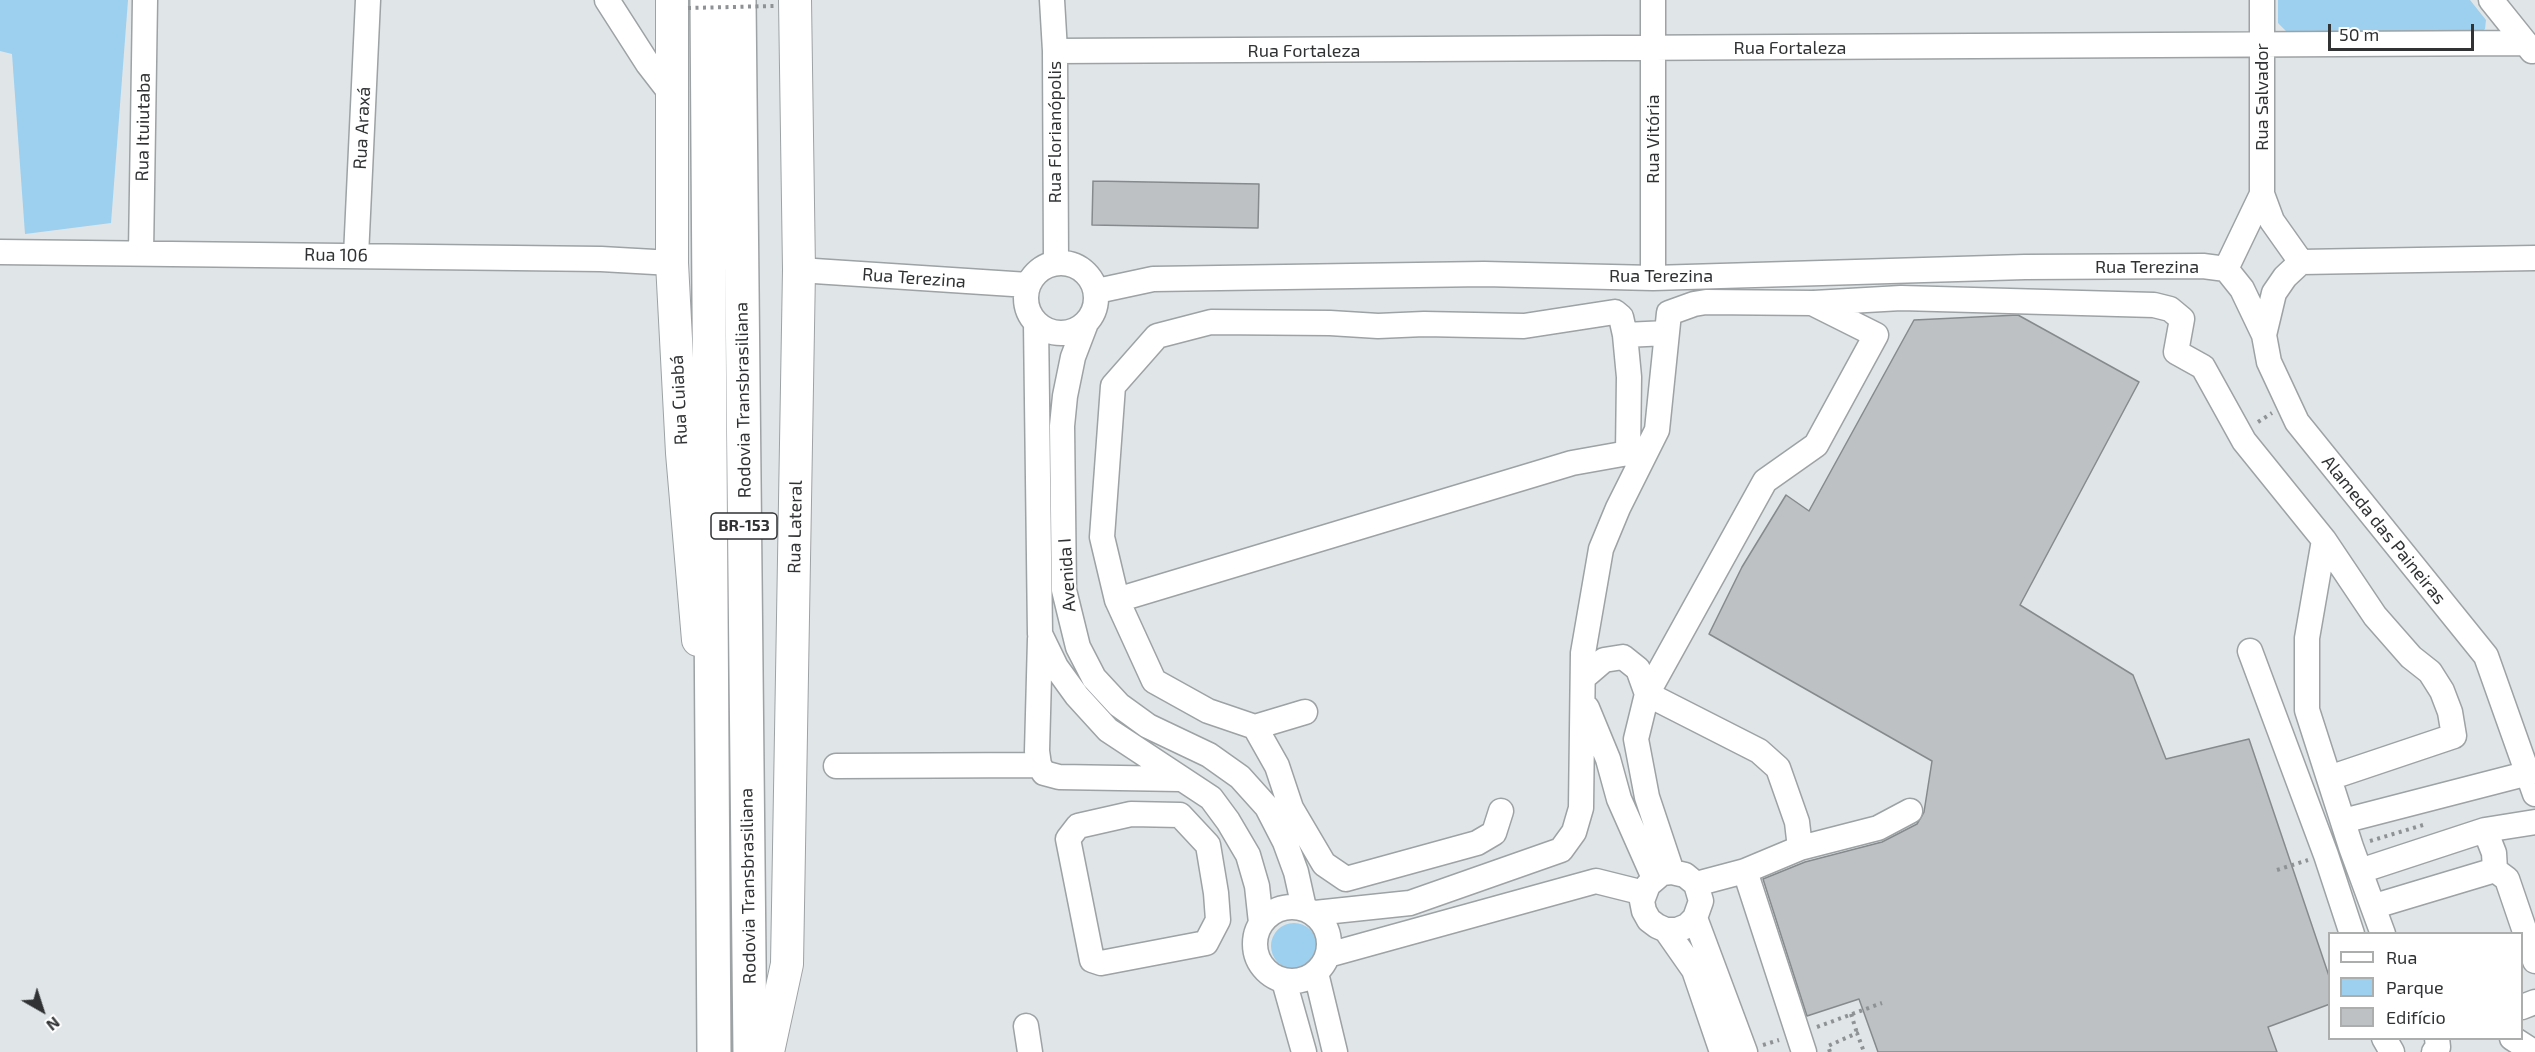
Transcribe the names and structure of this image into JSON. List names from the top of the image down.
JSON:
{
  "streets": {
    "highway": ["Rodovia Transbrasiliana", "BR-153"],
    "main road": ["Rua Cuiabá", "Rua Lateral"],
    "street": [
      "Rua Fortaleza",
      "Rua Salvador",
      "Rua Ituiutaba",
      "Rua Araxá",
      "Rua Florianópolis",
      "Rua Vitória",
      "Rua 106",
      "Rua Terezina",
      "Alameda das Paineiras",
      "Avenida I"
    ]
  },
  "crossings": [
    ["Rua Fortaleza", "Rua Salvador"],
    ["Rua Fortaleza", "Rua Florianópolis"],
    ["Rua Fortaleza", "Rua Vitória"],
    ["Rua Salvador", "Rua Terezina"],
    ["Rua Salvador", "Alameda das Paineiras"],
    ["Rua Ituiutaba", "Rua 106"],
    ["Rua Araxá", "Rua 106"],
    ["Rua Florianópolis", "Rua Terezina"],
    ["Rua Florianópolis", "Avenida I"],
    ["Rua Vitória", "Rua Terezina"],
    ["Rua 106", "Rua Cuiabá"],
    ["Rua Terezina", "Rua Lateral"],
    ["Rua Terezina", "Alameda das Paineiras"],
    ["Rua Terezina", "Avenida I"],
    ["Rua Cuiabá", "Rodovia Transbrasiliana"]
  ],
  "legend": ["Rua", "Parque", "Edifício"],
  "scale_bar": "50 m",
  "north": "bottom right"
}
